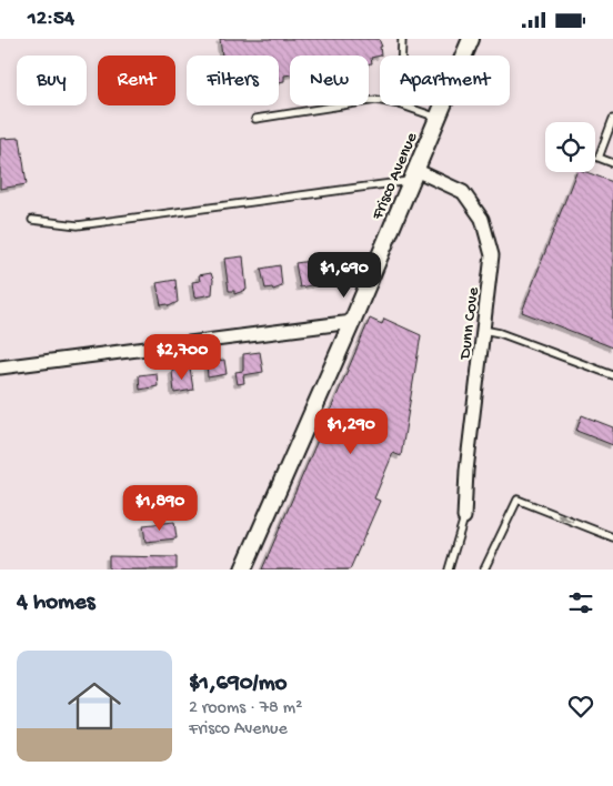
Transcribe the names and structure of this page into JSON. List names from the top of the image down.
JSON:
{
  "streets": {
    "street": ["Frisco Avenue", "Dunn Cove"]
  },
  "crossings": [
    ["Frisco Avenue", "Dunn Cove"]
  ],
  "page": {
    "status": "12:54",
    "chip": [
      "Buy",
      "Rent",
      "Filters",
      "New",
      "Apartment"
    ],
    "price": [
      "$1,690",
      "$2,700",
      "$1,290",
      "$1,890"
    ],
    "heading": "4 homes",
    "list": [
      {
        "name": "$1,690/mo",
        "note": "2 rooms · 78 m² · Frisco Avenue"
      }
    ]
  }
}
